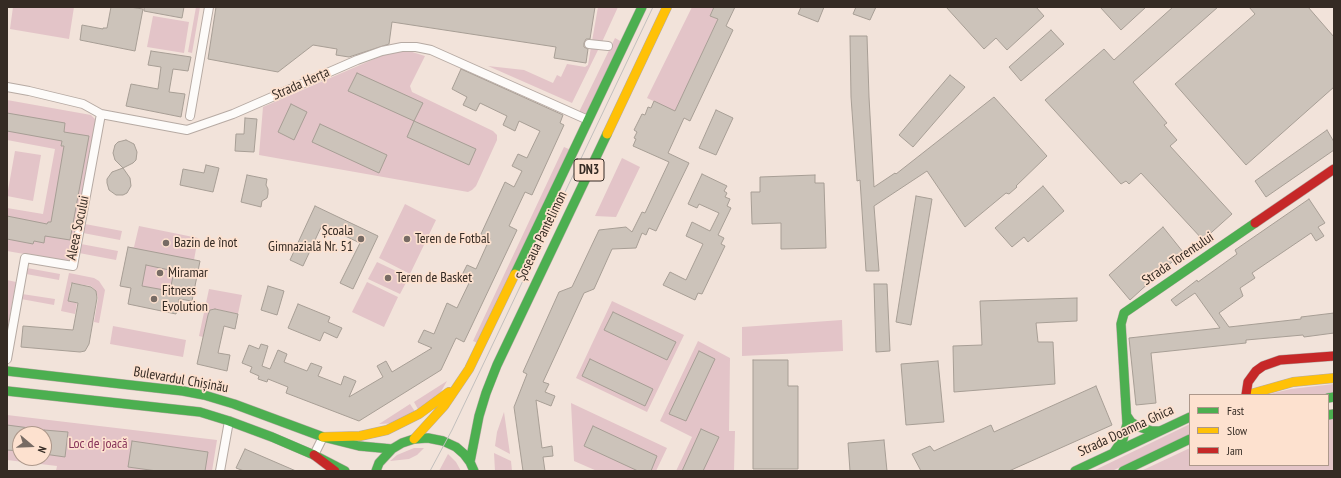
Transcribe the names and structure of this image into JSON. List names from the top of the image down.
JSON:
{
  "streets": {
    "main road": [
      "DN3",
      "Șoseaua Pantelimon",
      "Strada Torentului",
      "Bulevardul Chișinău",
      "Strada Doamna Ghica"
    ],
    "street": ["Strada Herța", "Aleea Socului"]
  },
  "crossings": [
    ["Strada Herța", "Aleea Socului"],
    ["Strada Herța", "Șoseaua Pantelimon"],
    ["DN3", "Șoseaua Pantelimon"],
    ["DN3", "Bulevardul Chișinău"],
    ["Strada Torentului", "Strada Doamna Ghica"]
  ],
  "parks": ["Loc de joacă"],
  "places": [
    "Școala Gimnazială Nr. 51",
    "Teren de Fotbal",
    "Bazin de înot",
    "Miramar",
    "Teren de Basket",
    "Fitness Evolution"
  ],
  "legend": ["Fast", "Slow", "Jam"],
  "north": "right"
}
